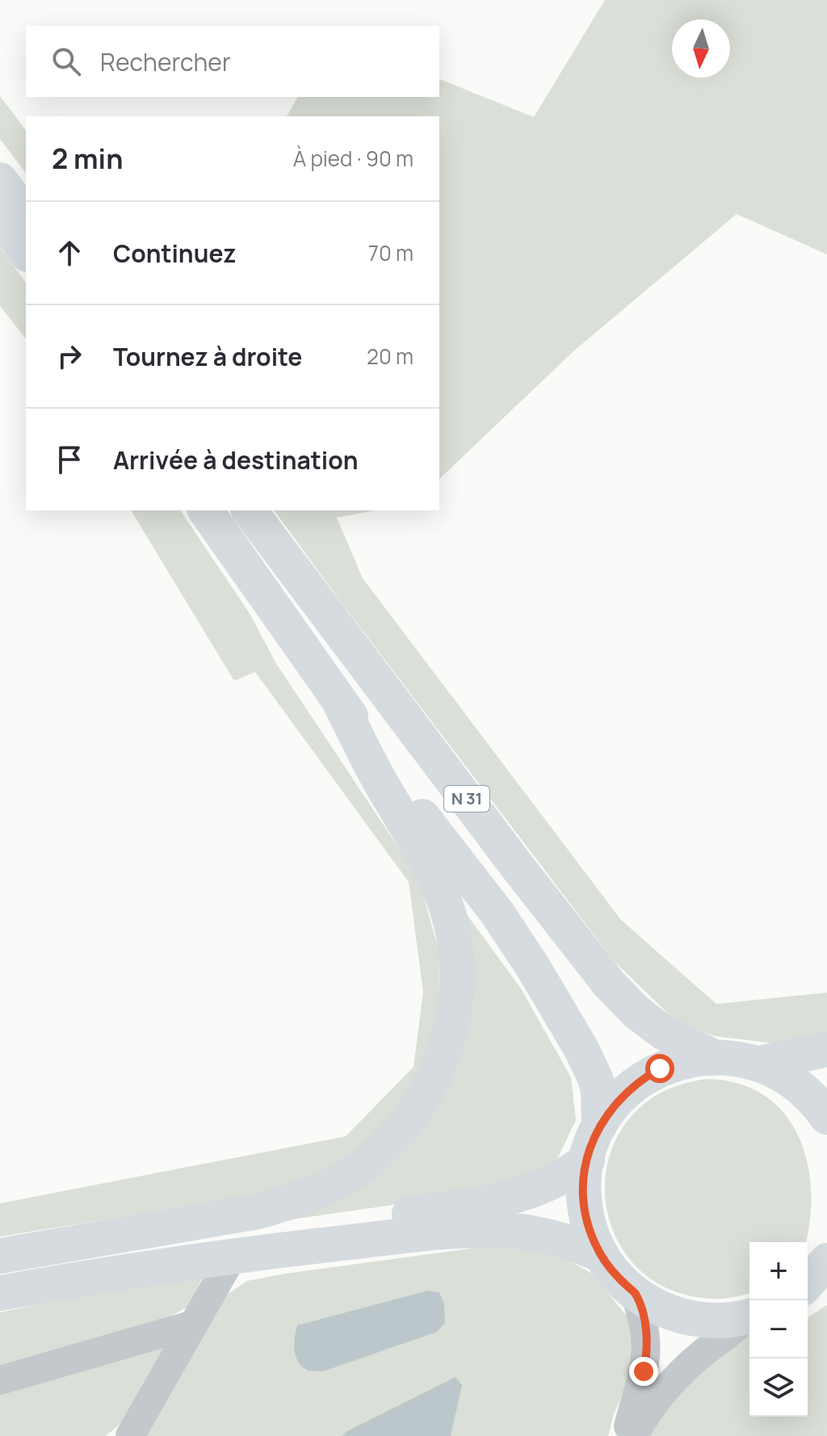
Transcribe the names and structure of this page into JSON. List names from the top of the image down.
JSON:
{
  "streets": {
    "main road": ["N 31"]
  },
  "north": "bottom",
  "page": {
    "search": "Rechercher",
    "heading": ["2 min", "À pied · 90 m"],
    "list": [
      ["Continuez", "70 m"],
      ["Tournez à droite", "20 m"],
      "Arrivée à destination"
    ],
    "map_buttons": ["+", "−"]
  }
}
